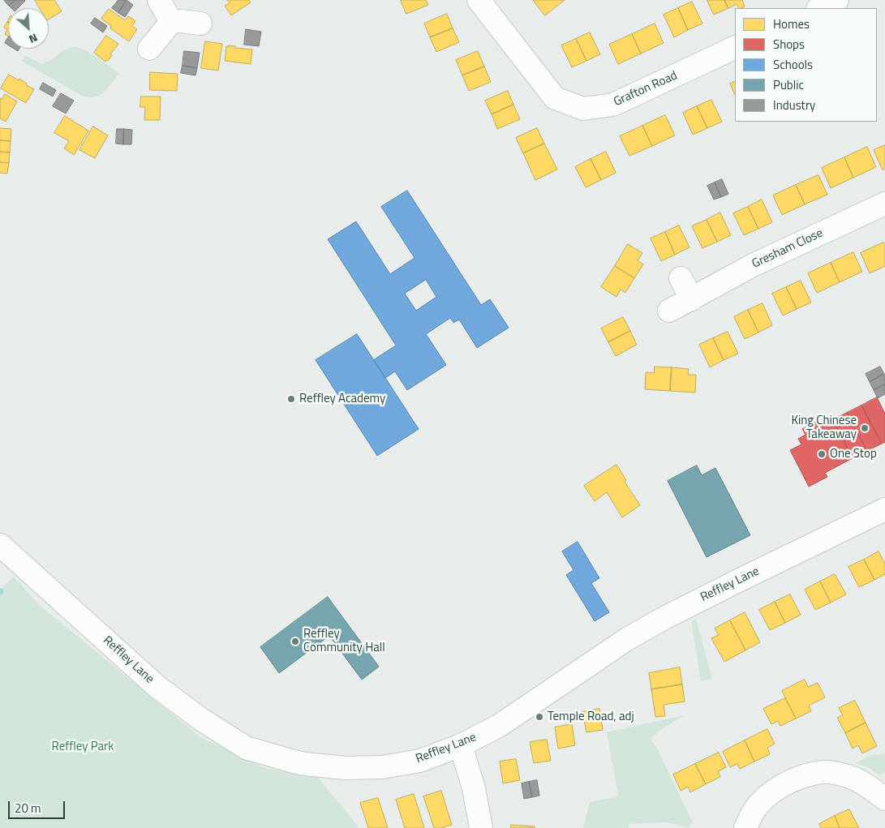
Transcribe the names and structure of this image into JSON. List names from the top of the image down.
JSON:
{
  "streets": {
    "street": ["Grafton Road", "Gresham Close", "Reffley Lane"]
  },
  "parks": ["Reffley Park"],
  "places": [
    "Reffley Academy",
    "King Chinese Takeaway",
    "One Stop",
    "Reffley Community Hall",
    "Temple Road, adj"
  ],
  "legend": [
    "Homes",
    "Shops",
    "Schools",
    "Public",
    "Industry"
  ],
  "scale_bar": "20 m",
  "north": "bottom right"
}
